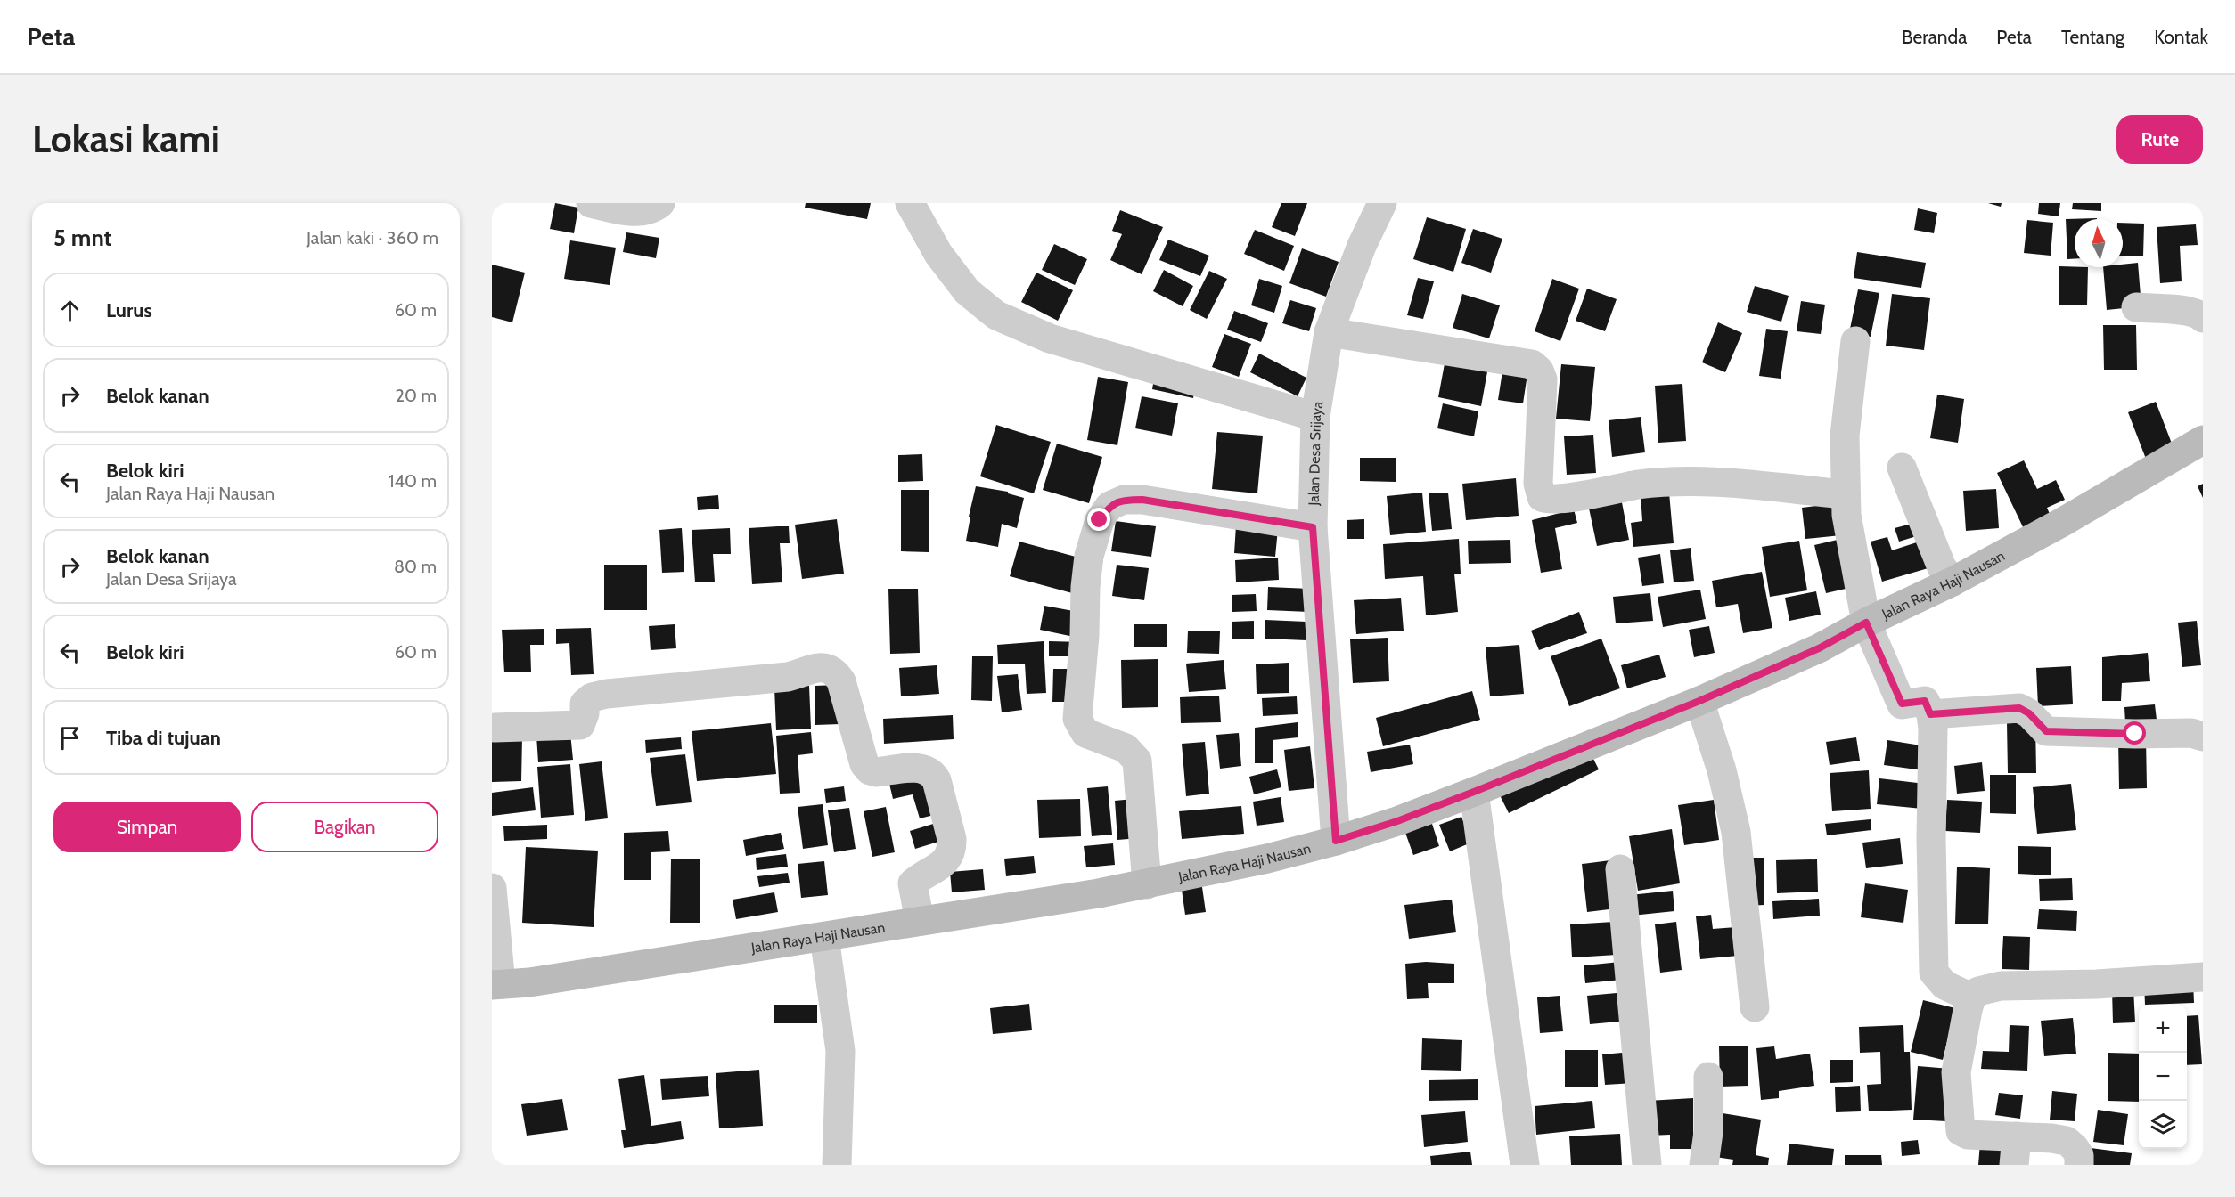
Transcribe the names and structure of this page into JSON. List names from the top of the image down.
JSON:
{
  "streets": {
    "street": ["Jalan Desa Srijaya", "Jalan Raya Haji Nausan"]
  },
  "crossings": [
    ["Jalan Desa Srijaya", "Jalan Raya Haji Nausan"]
  ],
  "north": "top",
  "page": {
    "header": "Peta",
    "nav": [
      "Beranda",
      "Peta",
      "Tentang",
      "Kontak"
    ],
    "buttons": [
      "Rute",
      ["Simpan", "Bagikan"]
    ],
    "title": "Lokasi kami",
    "heading": ["5 mnt", "Jalan kaki · 360 m"],
    "list": [
      ["Lurus", "60 m"],
      ["Belok kanan", "20 m"],
      ["Belok kiri", "Jalan Raya Haji Nausan", "140 m"],
      ["Belok kanan", "Jalan Desa Srijaya", "80 m"],
      ["Belok kiri", "60 m"],
      "Tiba di tujuan"
    ],
    "map_buttons": ["+", "−"]
  }
}
